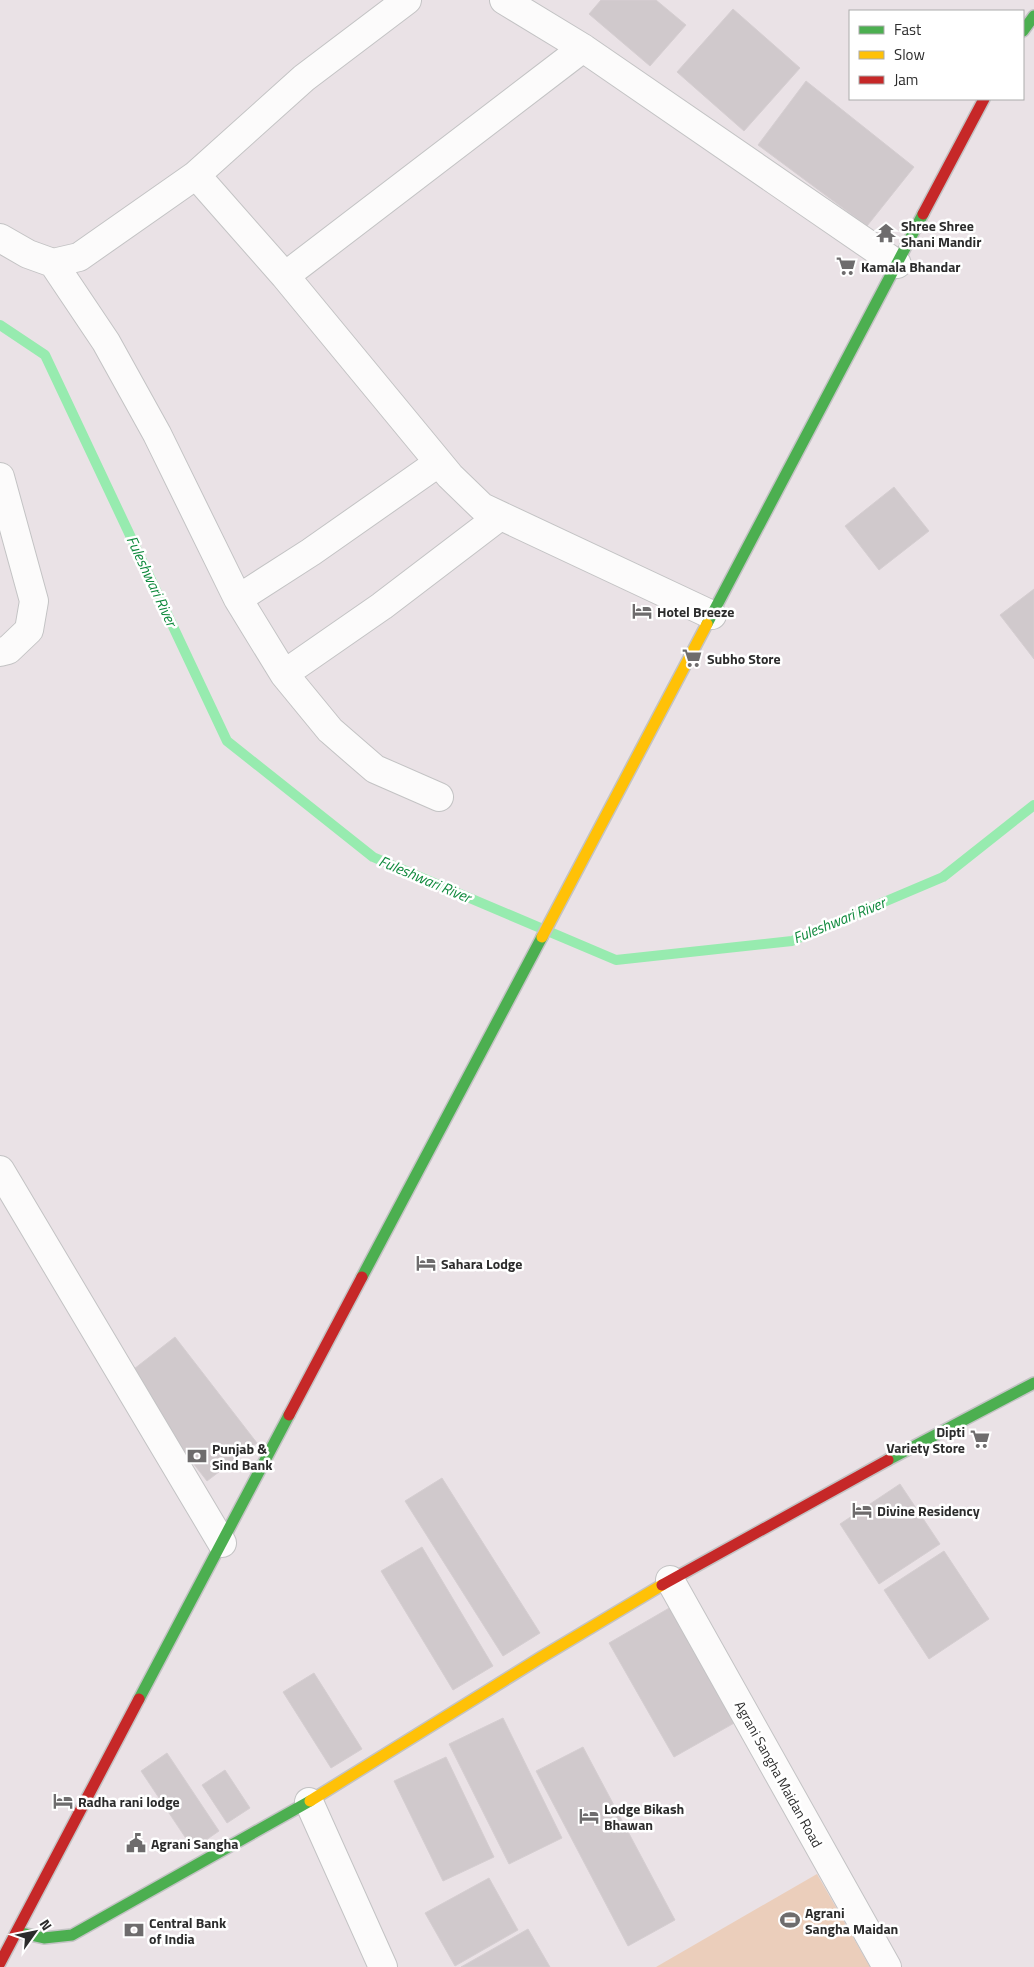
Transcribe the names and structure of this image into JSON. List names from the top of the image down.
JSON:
{
  "streets": {
    "street": ["Agrani Sangha Maidan Road"]
  },
  "water": ["Fuleshwari River"],
  "places": {
    "temple": ["Shree Shree Shani Mandir"],
    "supermarket": ["Kamala Bhandar", "Subho Store", "Dipti Variety Store"],
    "hotel": [
      "Hotel Breeze",
      "Sahara Lodge",
      "Divine Residency",
      "Radha rani lodge",
      "Lodge Bikash Bhawan"
    ],
    "bank": ["Punjab & Sind Bank", "Central Bank of India"],
    "public building": ["Agrani Sangha"],
    "sports": ["Agrani Sangha Maidan"]
  },
  "legend": ["Fast", "Slow", "Jam"],
  "north": "top right"
}
